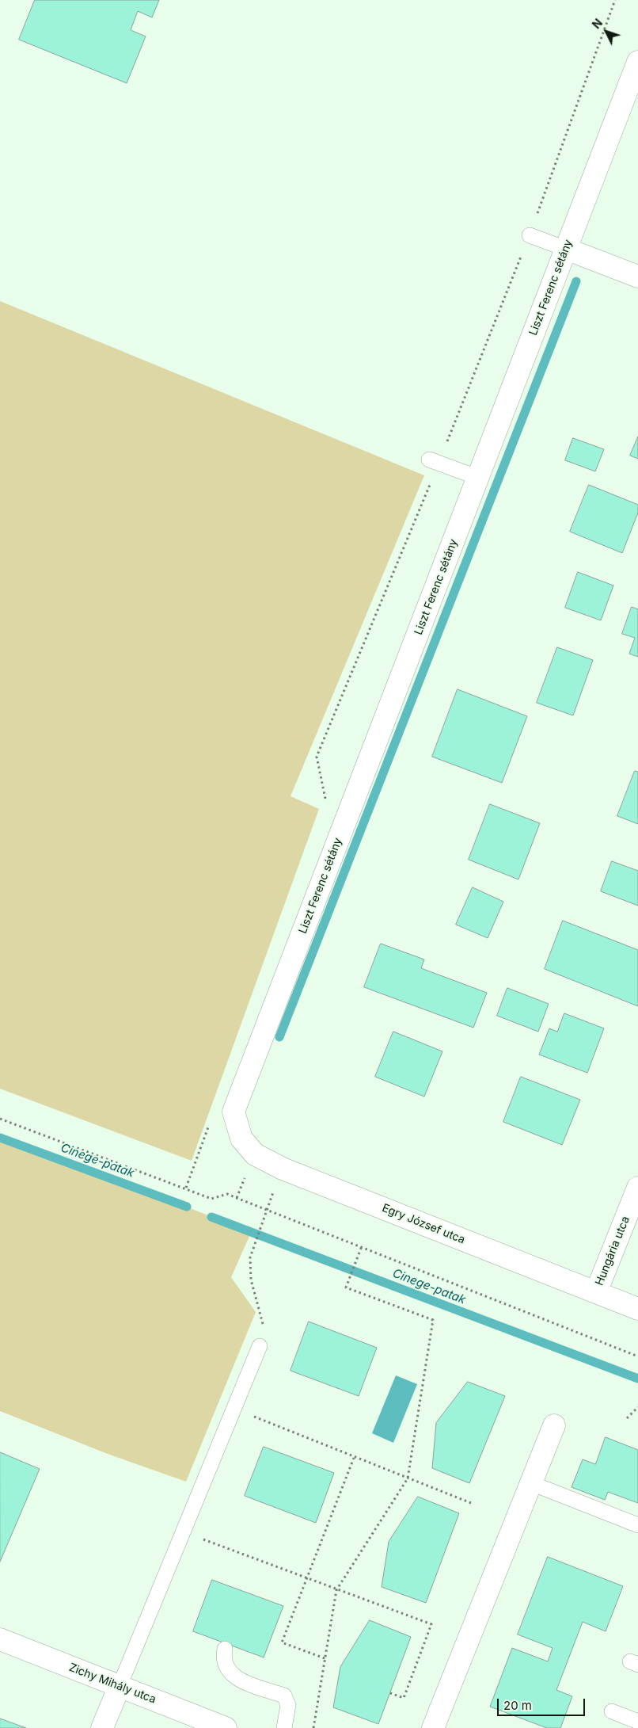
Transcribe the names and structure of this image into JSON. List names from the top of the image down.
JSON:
{
  "streets": {
    "street": [
      "Liszt Ferenc sétány",
      "Egry József utca",
      "Hungária utca",
      "Zichy Mihály utca"
    ]
  },
  "crossings": [
    ["Liszt Ferenc sétány", "Egry József utca"],
    ["Egry József utca", "Hungária utca"]
  ],
  "water": ["Cinege-patak"],
  "scale_bar": "20 m",
  "north": "top left"
}
